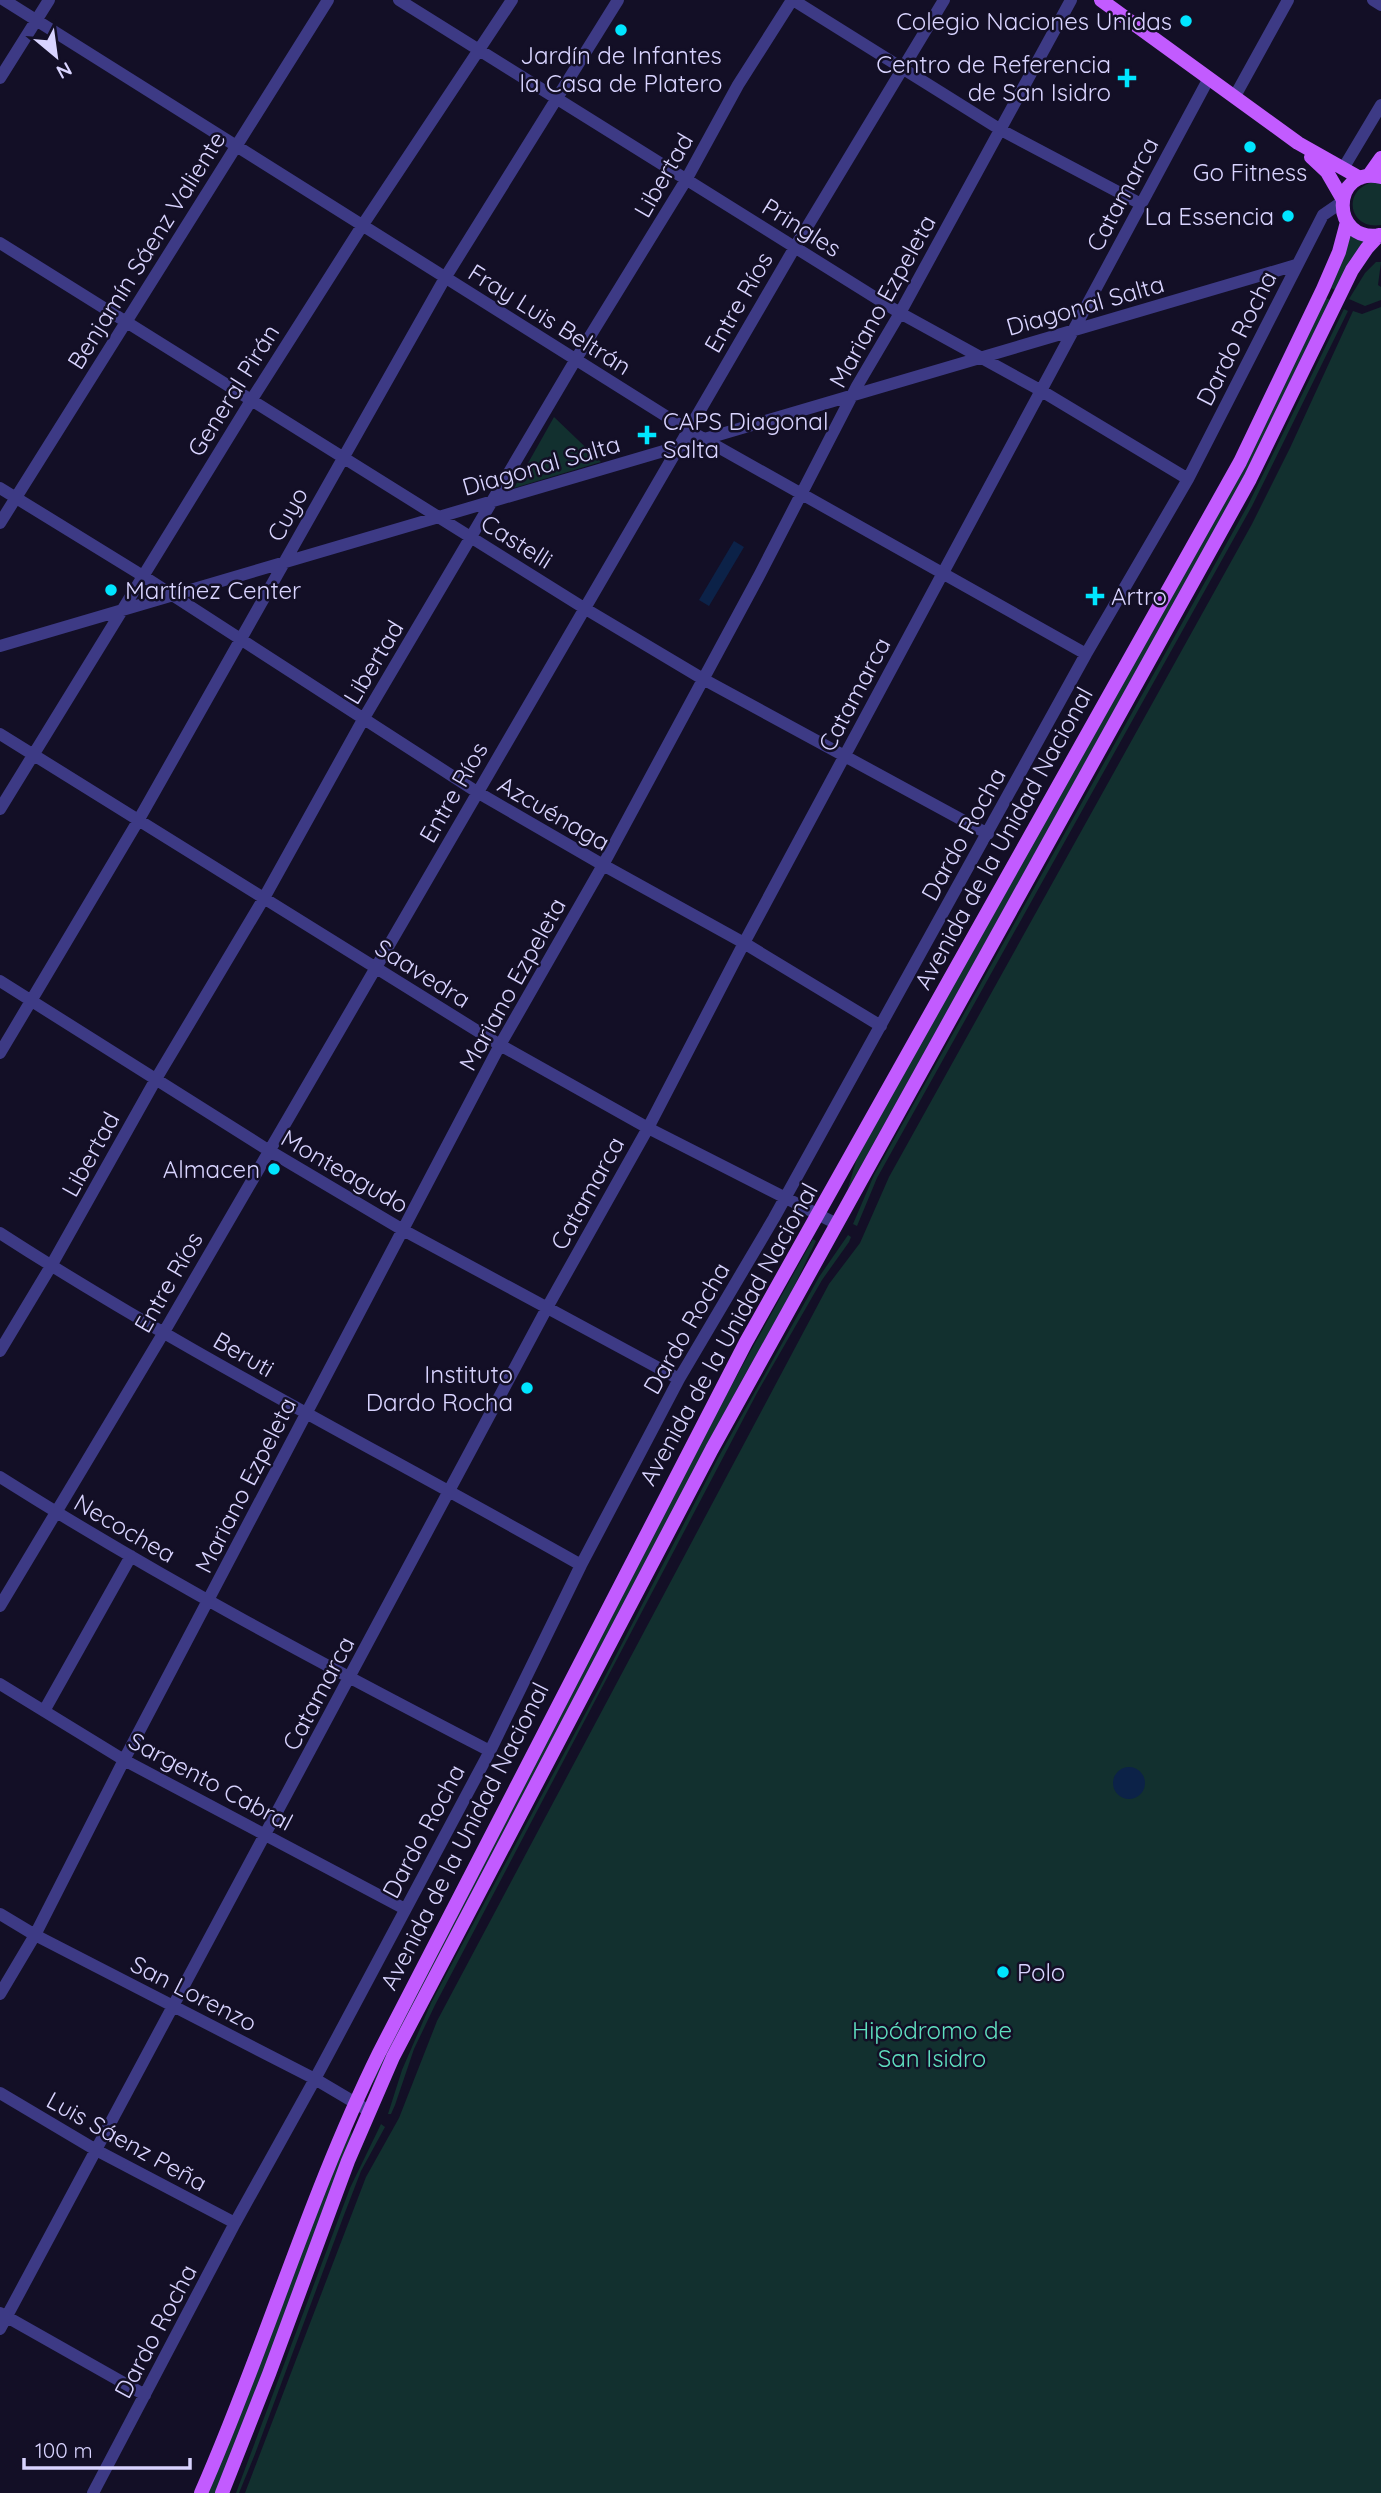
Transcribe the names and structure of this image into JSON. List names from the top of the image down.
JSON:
{
  "streets": {
    "main road": ["Avenida de la Unidad Nacional"],
    "street": [
      "Libertad",
      "Catamarca",
      "Pringles",
      "Benjamín Sáenz Valiente",
      "Mariano Ezpeleta",
      "Entre Ríos",
      "Diagonal Salta",
      "Fray Luis Beltrán",
      "Dardo Rocha",
      "General Pirán",
      "Cuyo",
      "Castelli",
      "Azcuénaga",
      "Saavedra",
      "Monteagudo",
      "Beruti",
      "Necochea",
      "Sargento Cabral",
      "San Lorenzo",
      "Luis Sáenz Peña"
    ]
  },
  "crossings": [
    ["Libertad", "Pringles"],
    ["Libertad", "Diagonal Salta"],
    ["Libertad", "Fray Luis Beltrán"],
    ["Libertad", "Castelli"],
    ["Libertad", "Azcuénaga"],
    ["Libertad", "Saavedra"],
    ["Libertad", "Monteagudo"],
    ["Libertad", "Beruti"],
    ["Catamarca", "Pringles"],
    ["Catamarca", "Diagonal Salta"],
    ["Catamarca", "Fray Luis Beltrán"],
    ["Catamarca", "Castelli"],
    ["Catamarca", "Azcuénaga"],
    ["Catamarca", "Saavedra"],
    ["Catamarca", "Monteagudo"],
    ["Catamarca", "Beruti"],
    ["Catamarca", "Necochea"],
    ["Catamarca", "Sargento Cabral"],
    ["Catamarca", "San Lorenzo"],
    ["Catamarca", "Luis Sáenz Peña"],
    ["Pringles", "Mariano Ezpeleta"],
    ["Pringles", "Entre Ríos"],
    ["Pringles", "Diagonal Salta"],
    ["Pringles", "Dardo Rocha"],
    ["Pringles", "General Pirán"],
    ["Pringles", "Cuyo"],
    ["Benjamín Sáenz Valiente", "Fray Luis Beltrán"],
    ["Benjamín Sáenz Valiente", "Castelli"],
    ["Benjamín Sáenz Valiente", "Azcuénaga"],
    ["Mariano Ezpeleta", "Diagonal Salta"],
    ["Mariano Ezpeleta", "Fray Luis Beltrán"],
    ["Mariano Ezpeleta", "Castelli"],
    ["Mariano Ezpeleta", "Azcuénaga"],
    ["Mariano Ezpeleta", "Saavedra"],
    ["Mariano Ezpeleta", "Monteagudo"],
    ["Mariano Ezpeleta", "Beruti"],
    ["Mariano Ezpeleta", "Necochea"],
    ["Mariano Ezpeleta", "Sargento Cabral"],
    ["Mariano Ezpeleta", "San Lorenzo"],
    ["Entre Ríos", "Diagonal Salta"],
    ["Entre Ríos", "Fray Luis Beltrán"],
    ["Entre Ríos", "Castelli"],
    ["Entre Ríos", "Azcuénaga"],
    ["Entre Ríos", "Saavedra"],
    ["Entre Ríos", "Monteagudo"],
    ["Entre Ríos", "Beruti"],
    ["Entre Ríos", "Necochea"],
    ["Diagonal Salta", "Fray Luis Beltrán"],
    ["Diagonal Salta", "Dardo Rocha"],
    ["Diagonal Salta", "General Pirán"],
    ["Diagonal Salta", "Cuyo"],
    ["Diagonal Salta", "Castelli"],
    ["Diagonal Salta", "Azcuénaga"],
    ["Fray Luis Beltrán", "Dardo Rocha"],
    ["Fray Luis Beltrán", "General Pirán"],
    ["Fray Luis Beltrán", "Cuyo"],
    ["Dardo Rocha", "Castelli"],
    ["Dardo Rocha", "Azcuénaga"],
    ["Dardo Rocha", "Saavedra"],
    ["Dardo Rocha", "Monteagudo"],
    ["Dardo Rocha", "Beruti"],
    ["Dardo Rocha", "Necochea"],
    ["Dardo Rocha", "Sargento Cabral"],
    ["Dardo Rocha", "San Lorenzo"],
    ["Dardo Rocha", "Luis Sáenz Peña"],
    ["General Pirán", "Castelli"],
    ["General Pirán", "Azcuénaga"],
    ["General Pirán", "Saavedra"],
    ["Cuyo", "Castelli"],
    ["Cuyo", "Azcuénaga"],
    ["Cuyo", "Saavedra"],
    ["Cuyo", "Monteagudo"],
    ["Avenida de la Unidad Nacional", "Saavedra"],
    ["Avenida de la Unidad Nacional", "San Lorenzo"]
  ],
  "parks": ["Hipódromo de San Isidro"],
  "places": {
    "other": [
      "Colegio Naciones Unidas",
      "Jardín de Infantes la Casa de Platero",
      "Go Fitness",
      "La Essencia",
      "Martínez Center",
      "Almacen",
      "Instituto Dardo Rocha",
      "Polo"
    ],
    "health": ["Centro de Referencia de San Isidro", "CAPS Diagonal Salta", "Artro"]
  },
  "scale_bar": "100 m",
  "north": "bottom right"
}
